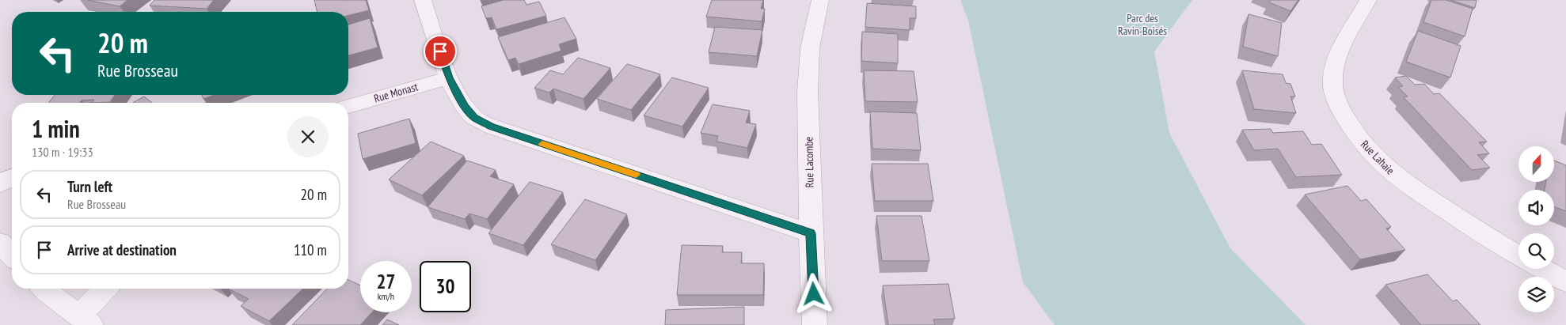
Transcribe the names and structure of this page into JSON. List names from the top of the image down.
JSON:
{
  "streets": {
    "street": ["Rue Monast", "Rue Lahaie", "Rue Lacombe"]
  },
  "parks": ["Parc des Ravin-Boisés"],
  "north": "top",
  "page": {
    "turn": ["20 m", "Rue Brosseau"],
    "heading": ["1 min", "130 m · 19:33"],
    "list": [
      {
        "name": "Turn left",
        "note": "Rue Brosseau",
        "value": "20 m"
      },
      {
        "name": "Arrive at destination",
        "value": "110 m"
      }
    ],
    "speed": "27 km/h",
    "limit": "30"
  }
}
